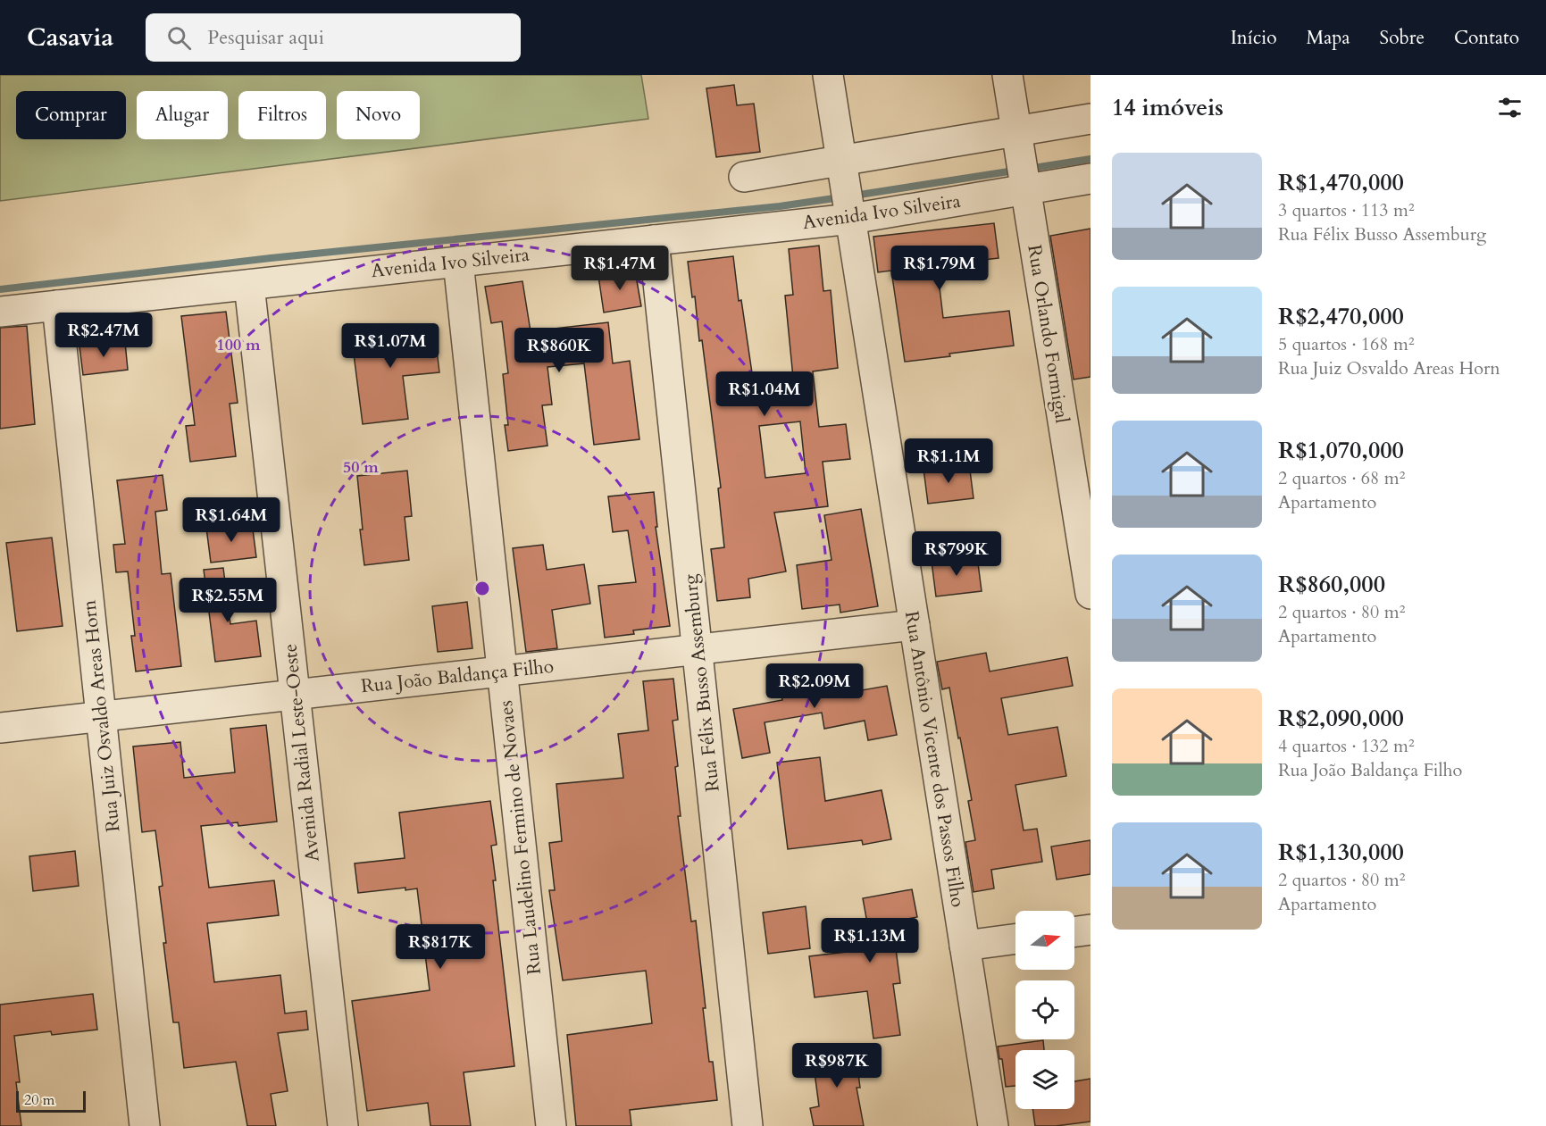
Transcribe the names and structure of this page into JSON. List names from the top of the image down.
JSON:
{
  "streets": {
    "street": [
      "Avenida Ivo Silveira",
      "Rua Orlando Formigal",
      "Rua João Baldança Filho",
      "Rua Félix Busso Assemburg",
      "Rua Juiz Osvaldo Areas Horn",
      "Avenida Radial Leste-Oeste",
      "Rua Antônio Vicente dos Passos Filho",
      "Rua Laudelino Fermino de Novaes"
    ]
  },
  "crossings": [
    ["Avenida Ivo Silveira", "Rua Orlando Formigal"],
    ["Avenida Ivo Silveira", "Rua Félix Busso Assemburg"],
    ["Avenida Ivo Silveira", "Rua Juiz Osvaldo Areas Horn"],
    ["Avenida Ivo Silveira", "Avenida Radial Leste-Oeste"],
    ["Avenida Ivo Silveira", "Rua Antônio Vicente dos Passos Filho"],
    ["Avenida Ivo Silveira", "Rua Laudelino Fermino de Novaes"],
    ["Rua João Baldança Filho", "Rua Félix Busso Assemburg"],
    ["Rua João Baldança Filho", "Rua Juiz Osvaldo Areas Horn"],
    ["Rua João Baldança Filho", "Avenida Radial Leste-Oeste"],
    ["Rua João Baldança Filho", "Rua Antônio Vicente dos Passos Filho"],
    ["Rua João Baldança Filho", "Rua Laudelino Fermino de Novaes"]
  ],
  "scale_bar": "20 m",
  "north": "right",
  "page": {
    "header": "Casavia",
    "search": "Pesquisar aqui",
    "nav": [
      "Início",
      "Mapa",
      "Sobre",
      "Contato"
    ],
    "heading": "14 imóveis",
    "chip": [
      "Comprar",
      "Alugar",
      "Filtros",
      "Novo"
    ],
    "list": [
      {
        "name": "R$1,470,000",
        "note": "3 quartos · 113 m² · Rua Félix Busso Assemburg"
      },
      {
        "name": "R$2,470,000",
        "note": "5 quartos · 168 m² · Rua Juiz Osvaldo Areas Horn"
      },
      {
        "name": "R$1,070,000",
        "note": "2 quartos · 68 m² · Apartamento"
      },
      {
        "name": "R$860,000",
        "note": "2 quartos · 80 m² · Apartamento"
      },
      {
        "name": "R$2,090,000",
        "note": "4 quartos · 132 m² · Rua João Baldança Filho"
      },
      {
        "name": "R$1,130,000",
        "note": "2 quartos · 80 m² · Apartamento"
      }
    ],
    "price": [
      "R$1.47M",
      "R$1.79M",
      "R$2.47M",
      "R$1.07M",
      "R$860K",
      "R$1.04M",
      "R$1.1M",
      "R$1.64M",
      "R$799K",
      "R$2.55M",
      "R$2.09M",
      "R$1.13M",
      "R$817K",
      "R$987K"
    ],
    "scale": "20 m"
  },
  "rings": ["100 m", "50 m"]
}
